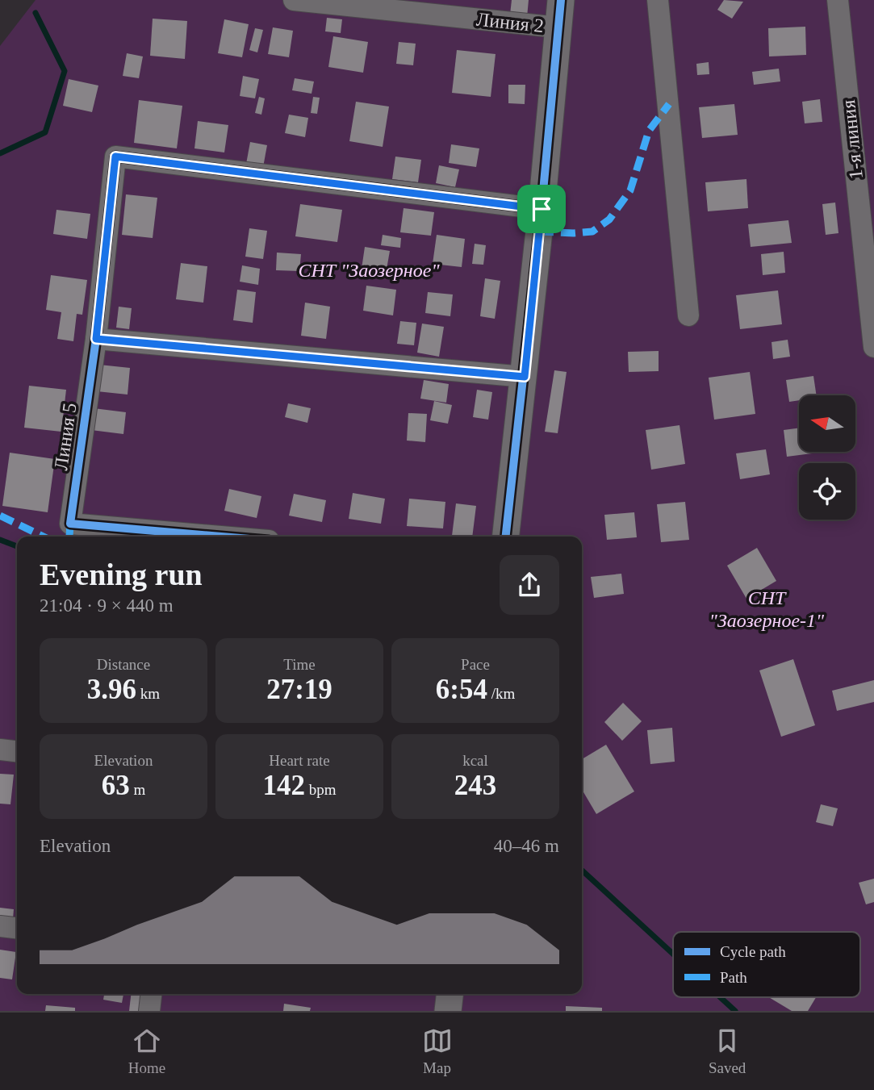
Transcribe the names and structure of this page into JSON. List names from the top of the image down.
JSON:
{
  "streets": {
    "street": ["Линия 2", "1-я линия", "Линия 5"]
  },
  "parks": ["СНТ \"Заозерное\"", "СНТ \"Заозерное-1\""],
  "legend": ["Cycle path", "Path"],
  "north": "left",
  "page": {
    "heading": ["Evening run", "21:04 · 9 × 440 m"],
    "stats": [
      ["Distance", "3.96 km"],
      ["Time", "27:19"],
      ["Pace", "6:54 /km"],
      ["Elevation", "63 m"],
      ["Heart rate", "142 bpm"],
      ["kcal", "243"]
    ],
    "chart": ["Elevation", "40–46 m"],
    "tabs": ["Home", "Map", "Saved"]
  }
}
